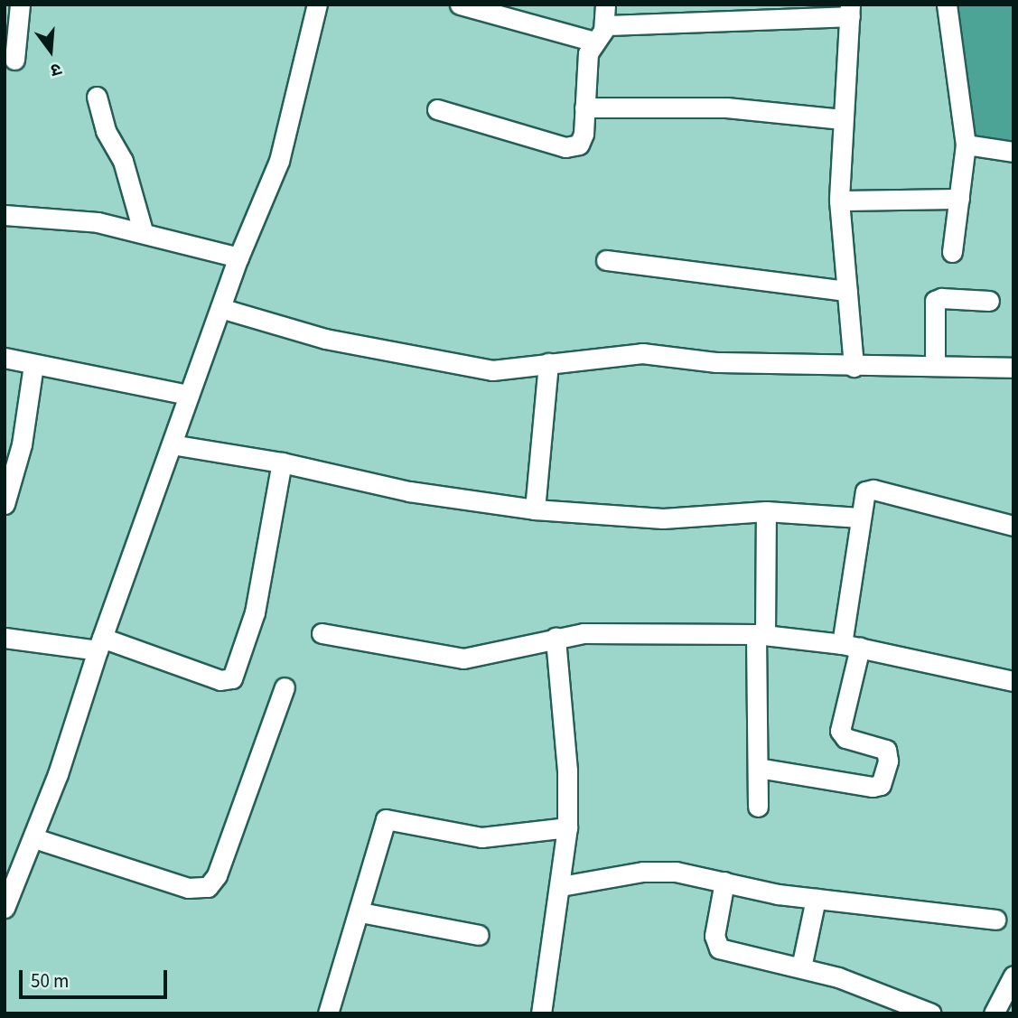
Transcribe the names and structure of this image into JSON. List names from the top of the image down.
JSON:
{
  "scale_bar": "50 m",
  "north": "bottom"
}
